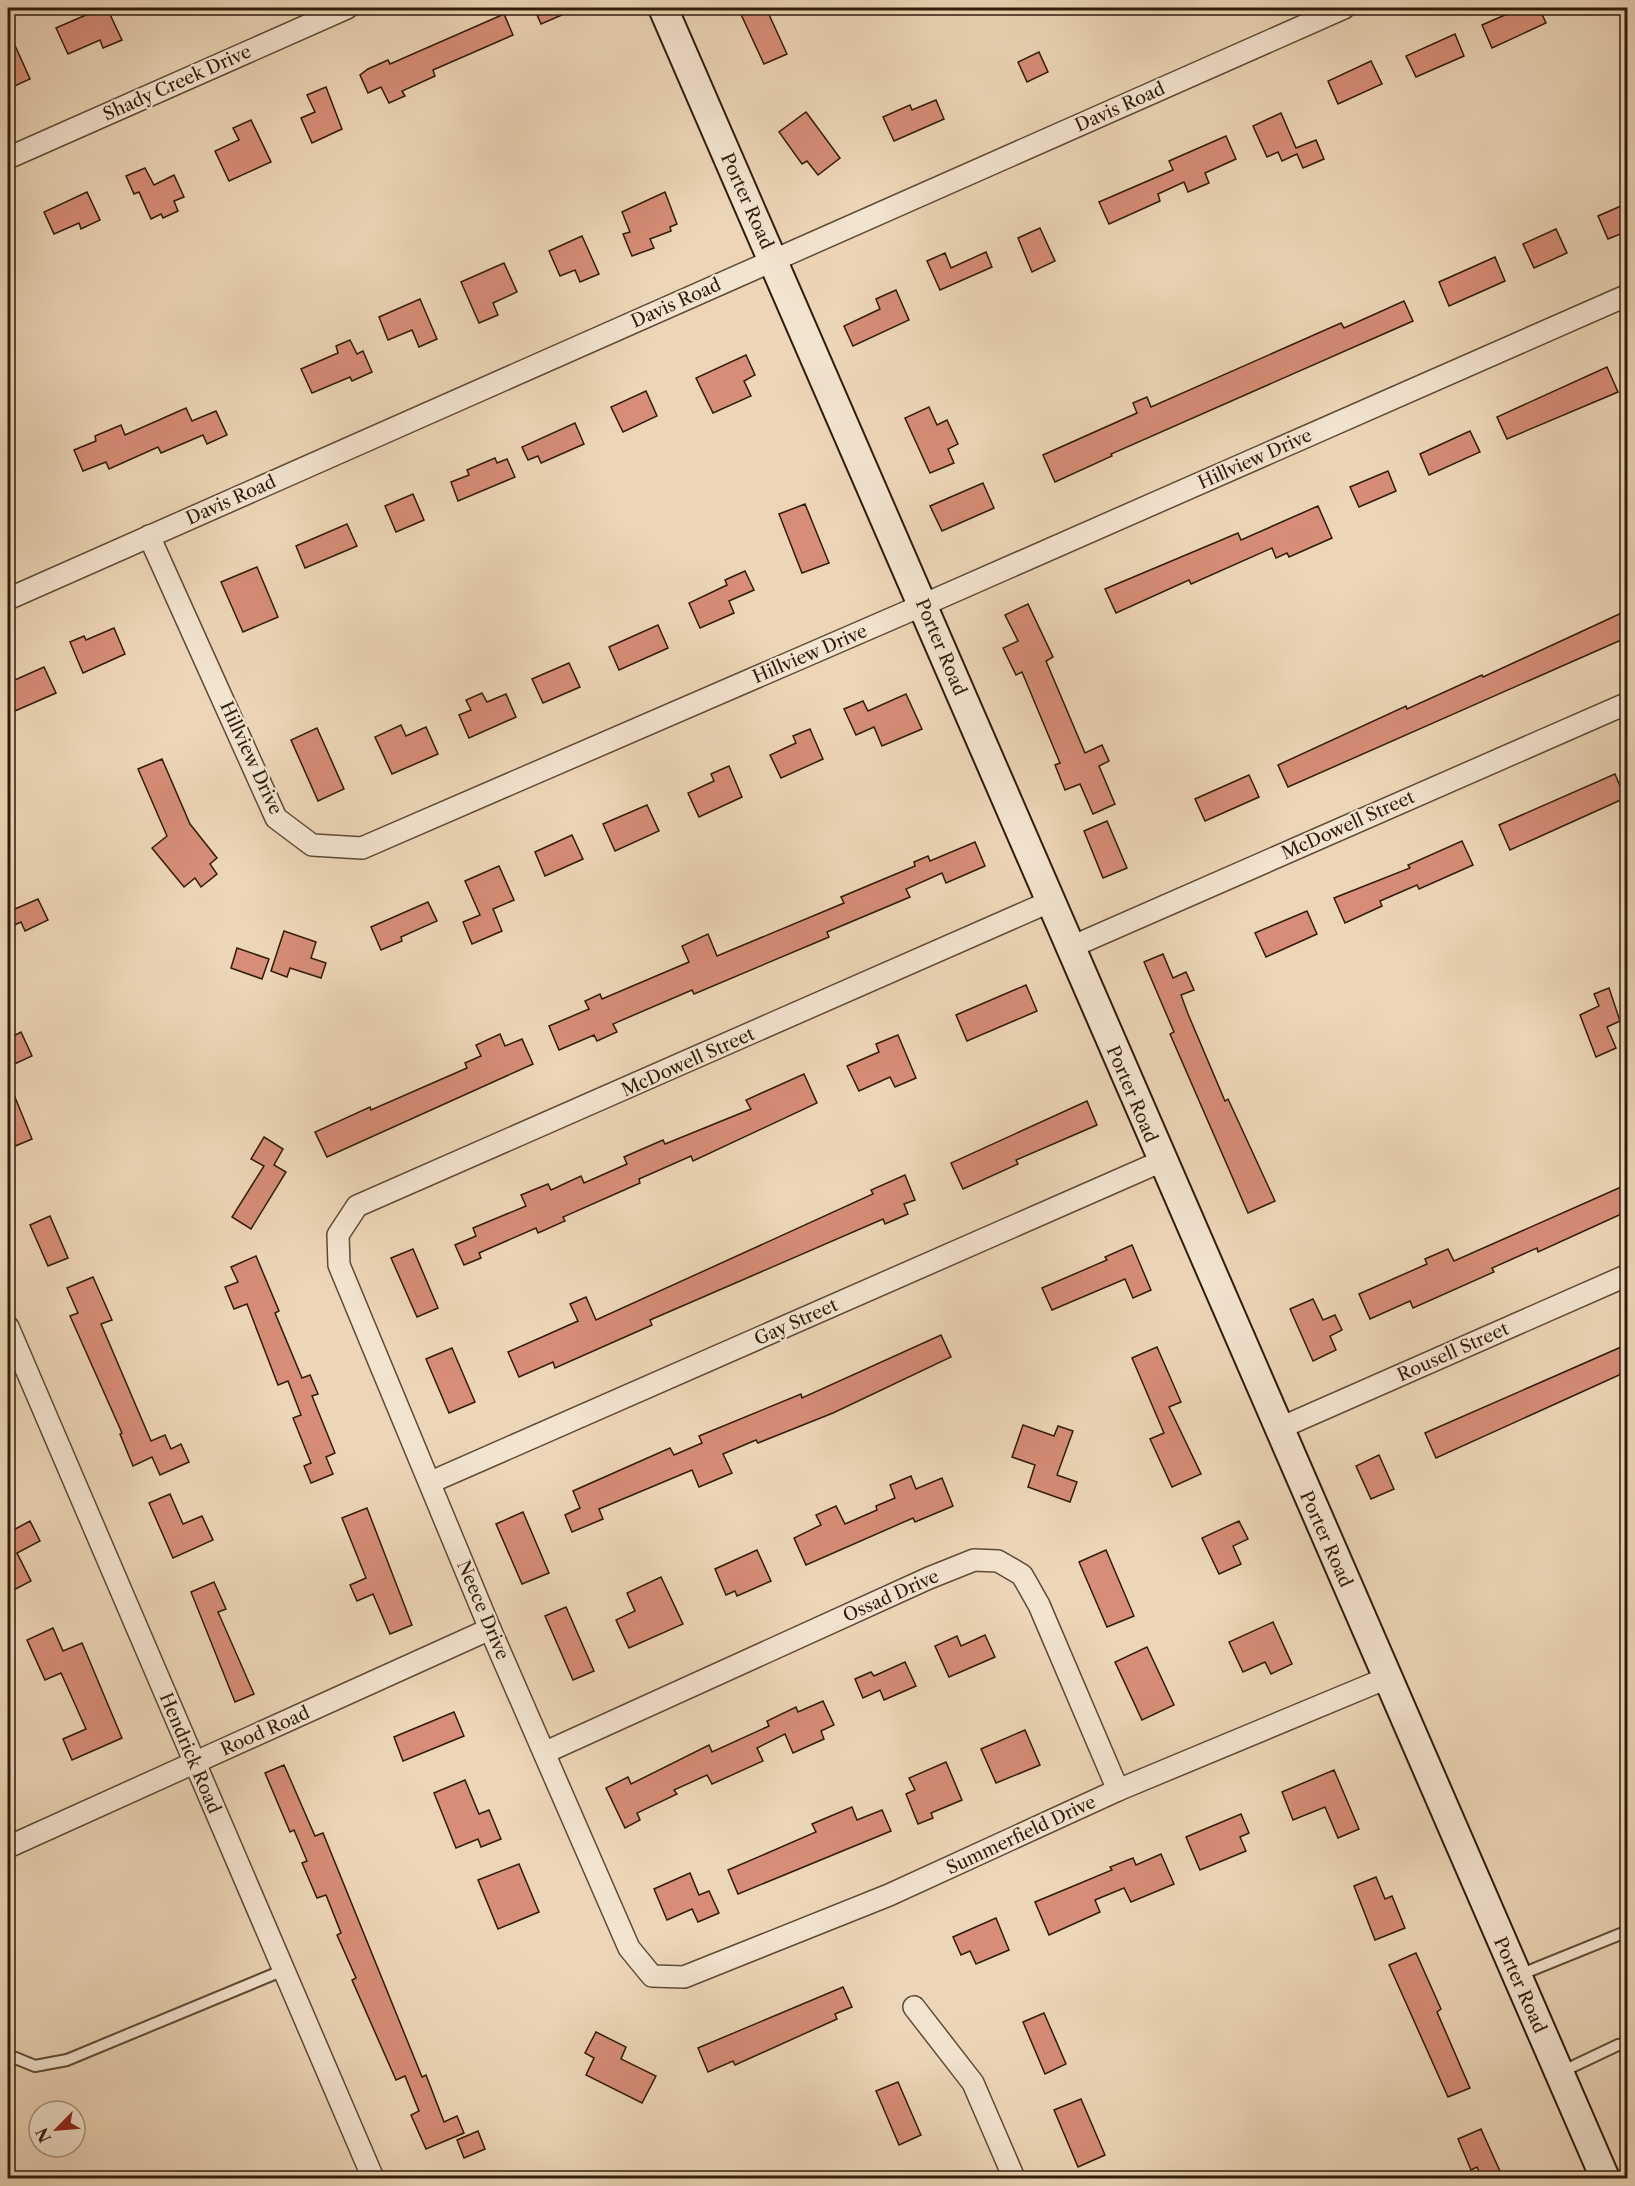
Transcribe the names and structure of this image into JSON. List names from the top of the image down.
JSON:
{
  "streets": {
    "street": [
      "Shady Creek Drive",
      "Davis Road",
      "Porter Road",
      "Hillview Drive",
      "McDowell Street",
      "Gay Street",
      "Rousell Street",
      "Ossad Drive",
      "Neece Drive",
      "Rood Road",
      "Hendrick Road",
      "Summerfield Drive"
    ]
  },
  "crossings": [
    ["Davis Road", "Porter Road"],
    ["Davis Road", "Hillview Drive"],
    ["Porter Road", "Hillview Drive"],
    ["Porter Road", "McDowell Street"],
    ["Porter Road", "Gay Street"],
    ["Porter Road", "Rousell Street"],
    ["Porter Road", "Summerfield Drive"],
    ["McDowell Street", "Neece Drive"],
    ["Gay Street", "Neece Drive"],
    ["Ossad Drive", "Neece Drive"],
    ["Ossad Drive", "Summerfield Drive"],
    ["Neece Drive", "Rood Road"],
    ["Neece Drive", "Summerfield Drive"],
    ["Rood Road", "Hendrick Road"]
  ],
  "north": "bottom left"
}
